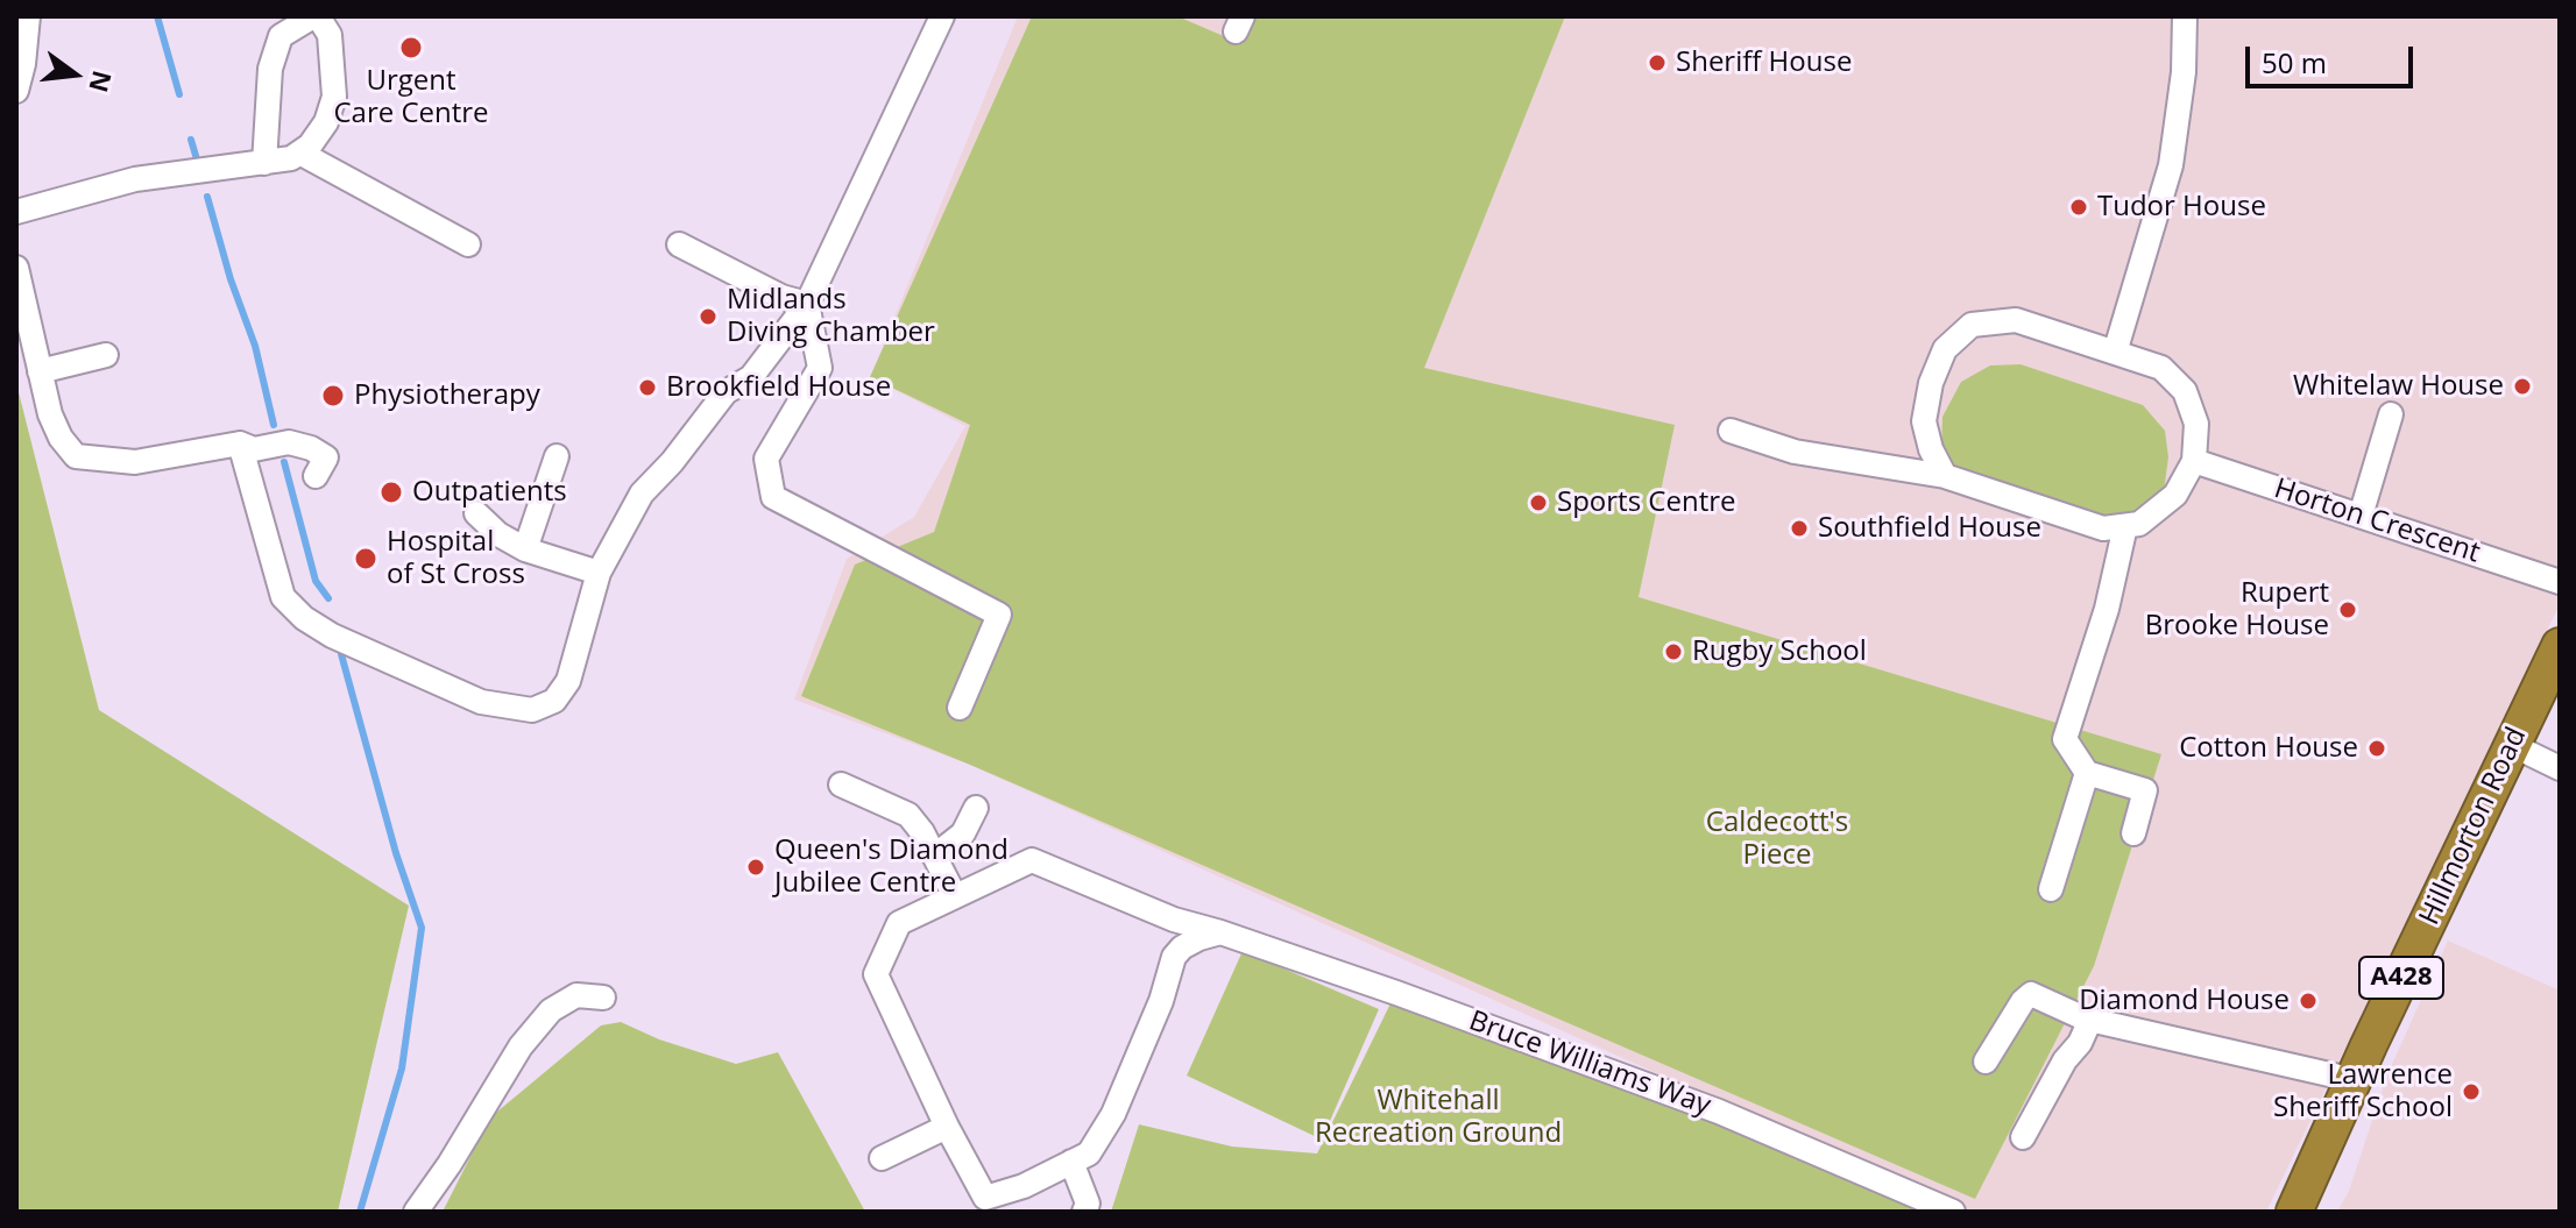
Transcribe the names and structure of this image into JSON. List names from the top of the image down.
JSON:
{
  "streets": {
    "highway": ["Hillmorton Road", "A428"],
    "street": ["Horton Crescent", "Bruce Williams Way"]
  },
  "parks": ["Caldecott's Piece", "Whitehall Recreation Ground"],
  "places": [
    "Urgent Care Centre",
    "Sheriff House",
    "Tudor House",
    "Midlands Diving Chamber",
    "Whitelaw House",
    "Brookfield House",
    "Physiotherapy",
    "Outpatients",
    "Sports Centre",
    "Southfield House",
    "Hospital of St Cross",
    "Rupert Brooke House",
    "Rugby School",
    "Cotton House",
    "Queen's Diamond Jubilee Centre",
    "Diamond House",
    "Lawrence Sheriff School"
  ],
  "scale_bar": "50 m",
  "north": "right"
}
